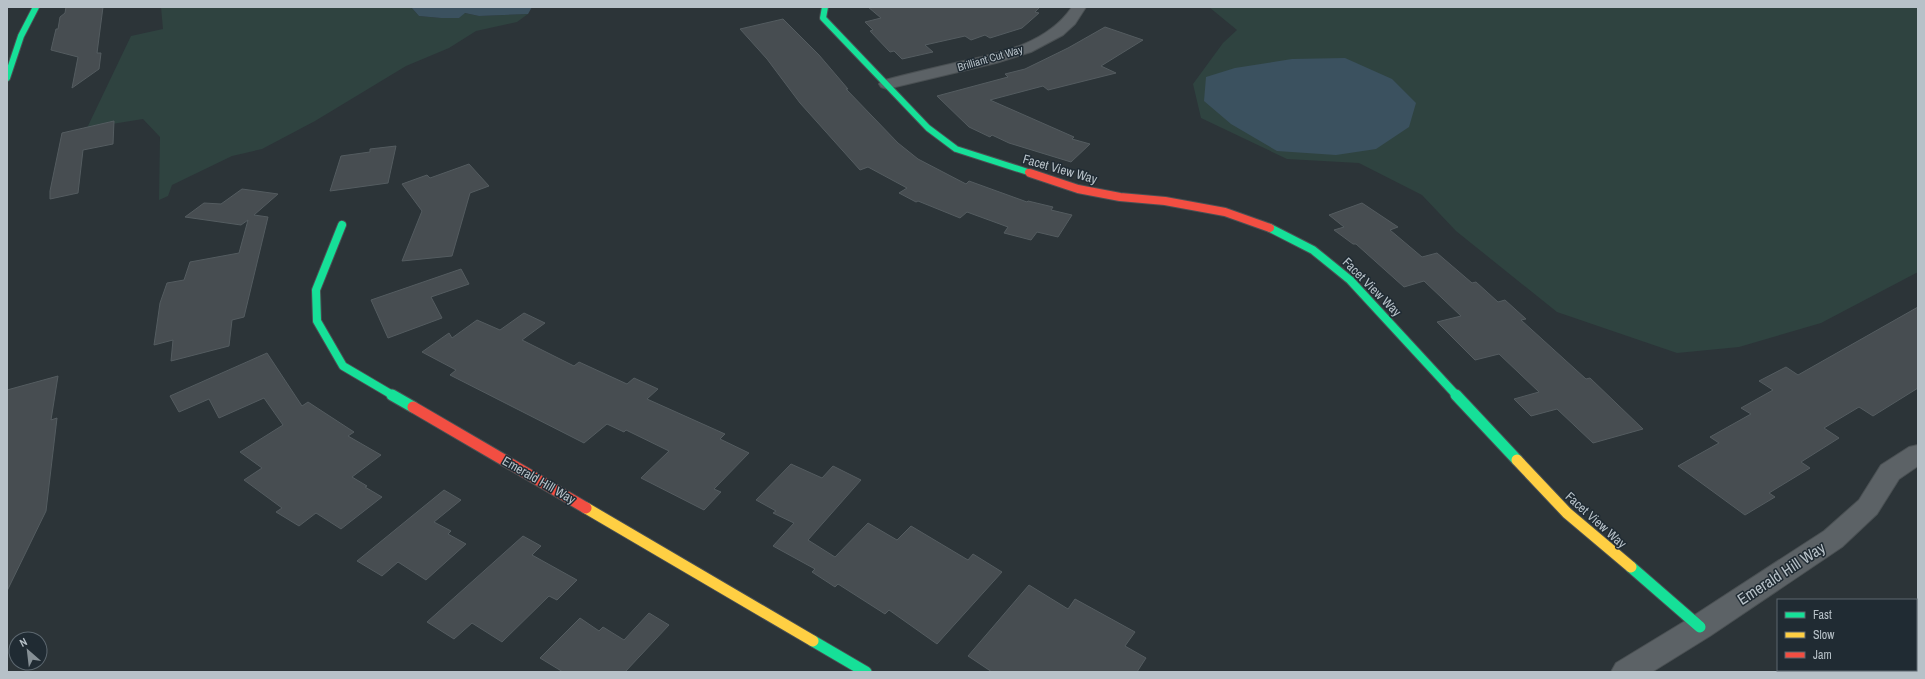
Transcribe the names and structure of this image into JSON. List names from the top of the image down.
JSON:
{
  "streets": {
    "street": ["Brilliant Cut Way", "Facet View Way", "Emerald Hill Way"]
  },
  "crossings": [
    ["Brilliant Cut Way", "Facet View Way"],
    ["Facet View Way", "Emerald Hill Way"]
  ],
  "legend": ["Fast", "Slow", "Jam"],
  "north": "top left"
}
